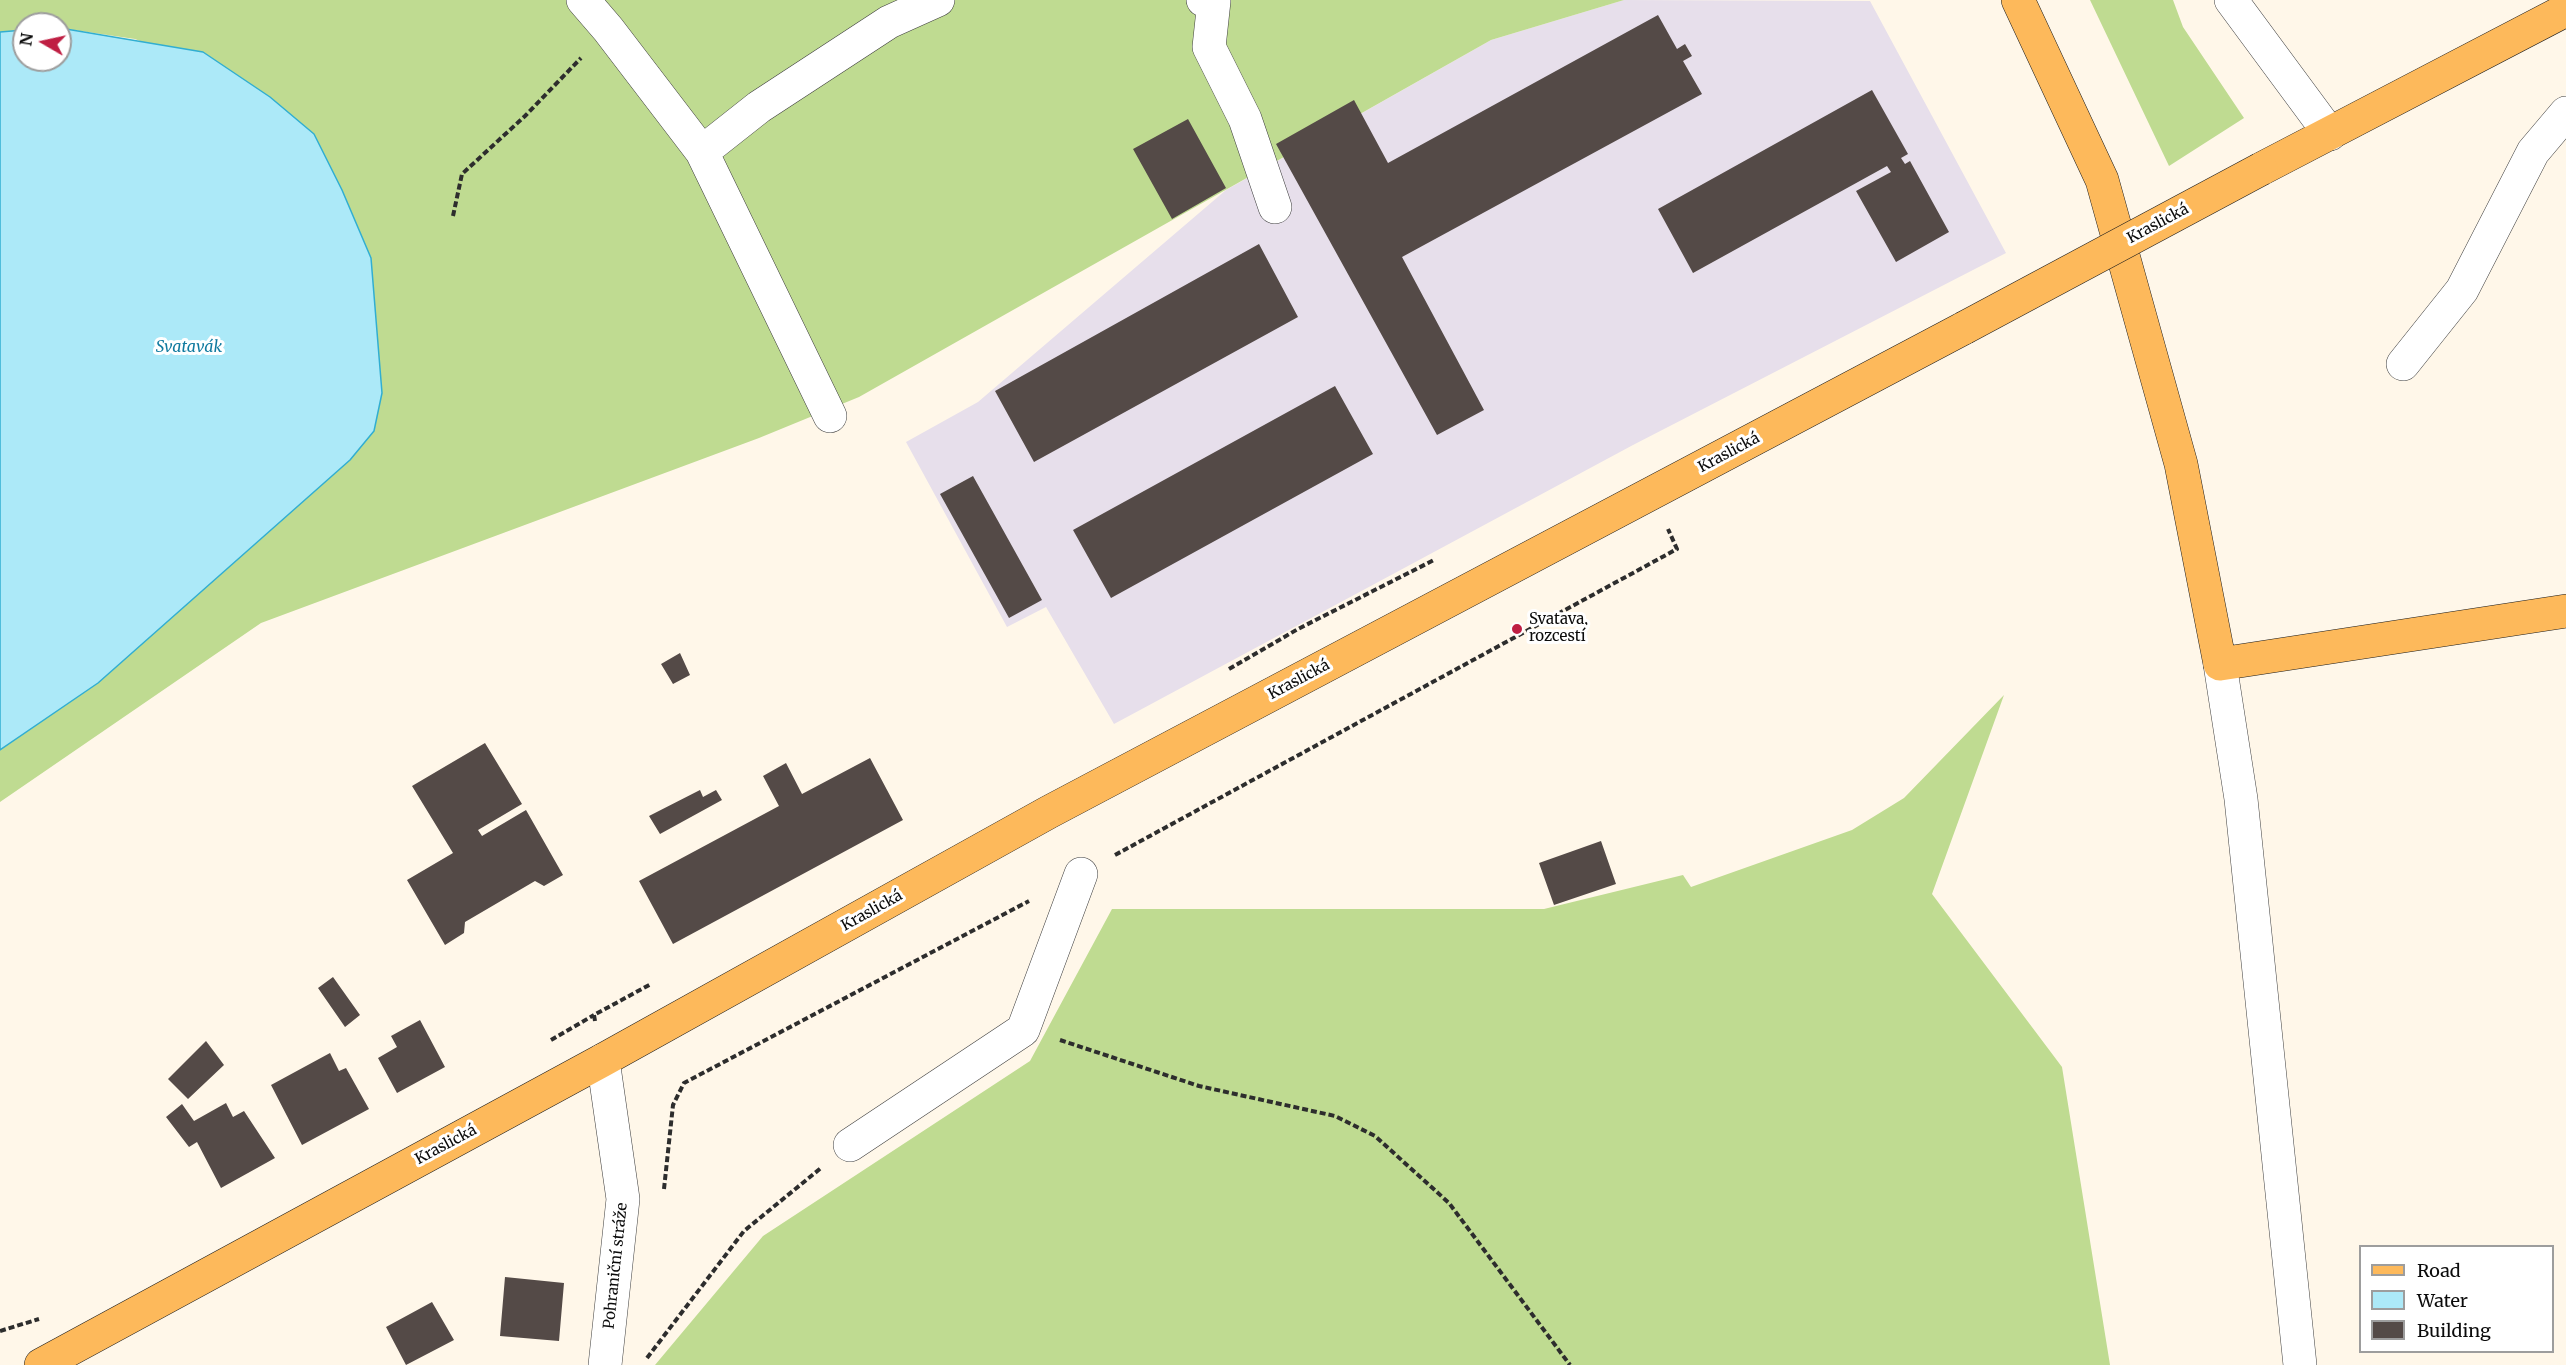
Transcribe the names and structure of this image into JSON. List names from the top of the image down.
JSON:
{
  "streets": {
    "main road": ["Kraslická"],
    "street": ["Pohraniční stráže"]
  },
  "crossings": [
    ["Kraslická", "Pohraniční stráže"]
  ],
  "water": ["Svatavák"],
  "places": ["Svatava, rozcestí"],
  "legend": ["Road", "Water", "Building"],
  "north": "left"
}
